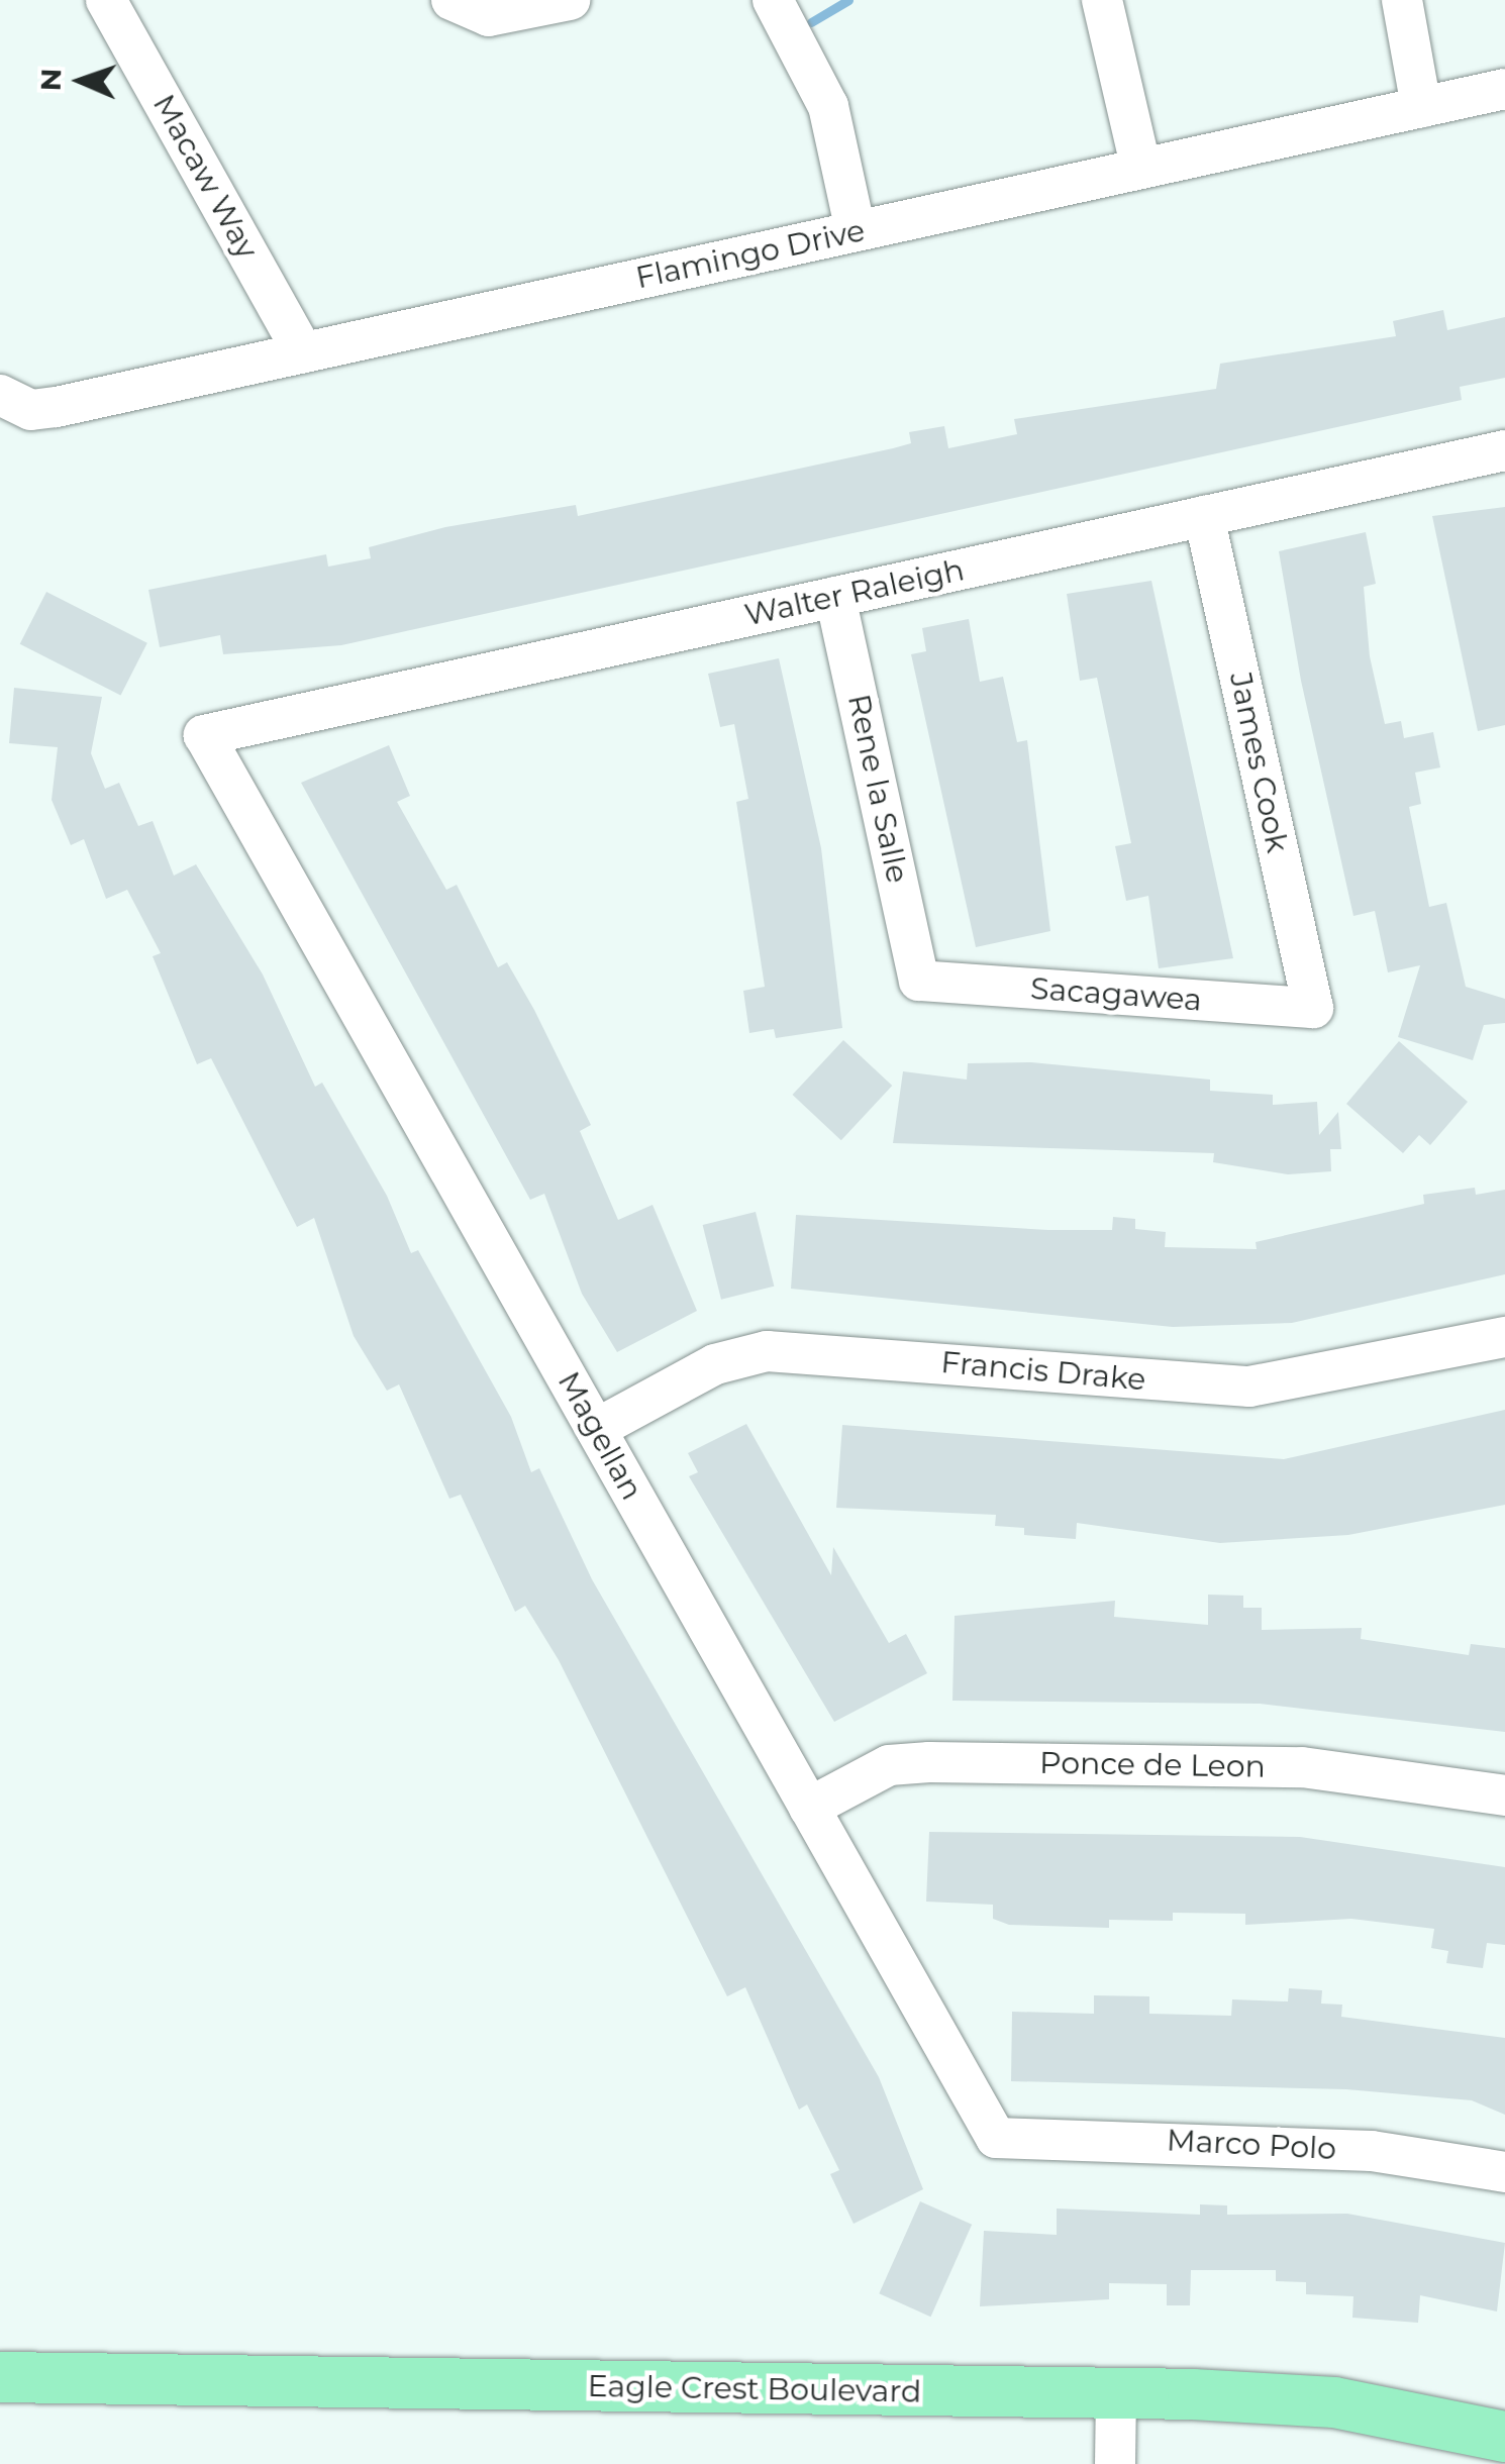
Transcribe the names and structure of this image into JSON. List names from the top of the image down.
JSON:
{
  "streets": {
    "main road": ["Eagle Crest Boulevard"],
    "street": [
      "Macaw Way",
      "Flamingo Drive",
      "Walter Raleigh",
      "James Cook",
      "Rene la Salle",
      "Sacagawea",
      "Francis Drake",
      "Magellan",
      "Ponce de Leon",
      "Marco Polo"
    ]
  },
  "crossings": [
    ["Macaw Way", "Flamingo Drive"],
    ["Walter Raleigh", "James Cook"],
    ["Walter Raleigh", "Rene la Salle"],
    ["Walter Raleigh", "Magellan"],
    ["James Cook", "Sacagawea"],
    ["Rene la Salle", "Sacagawea"],
    ["Francis Drake", "Magellan"],
    ["Magellan", "Ponce de Leon"],
    ["Magellan", "Marco Polo"]
  ],
  "north": "left"
}
